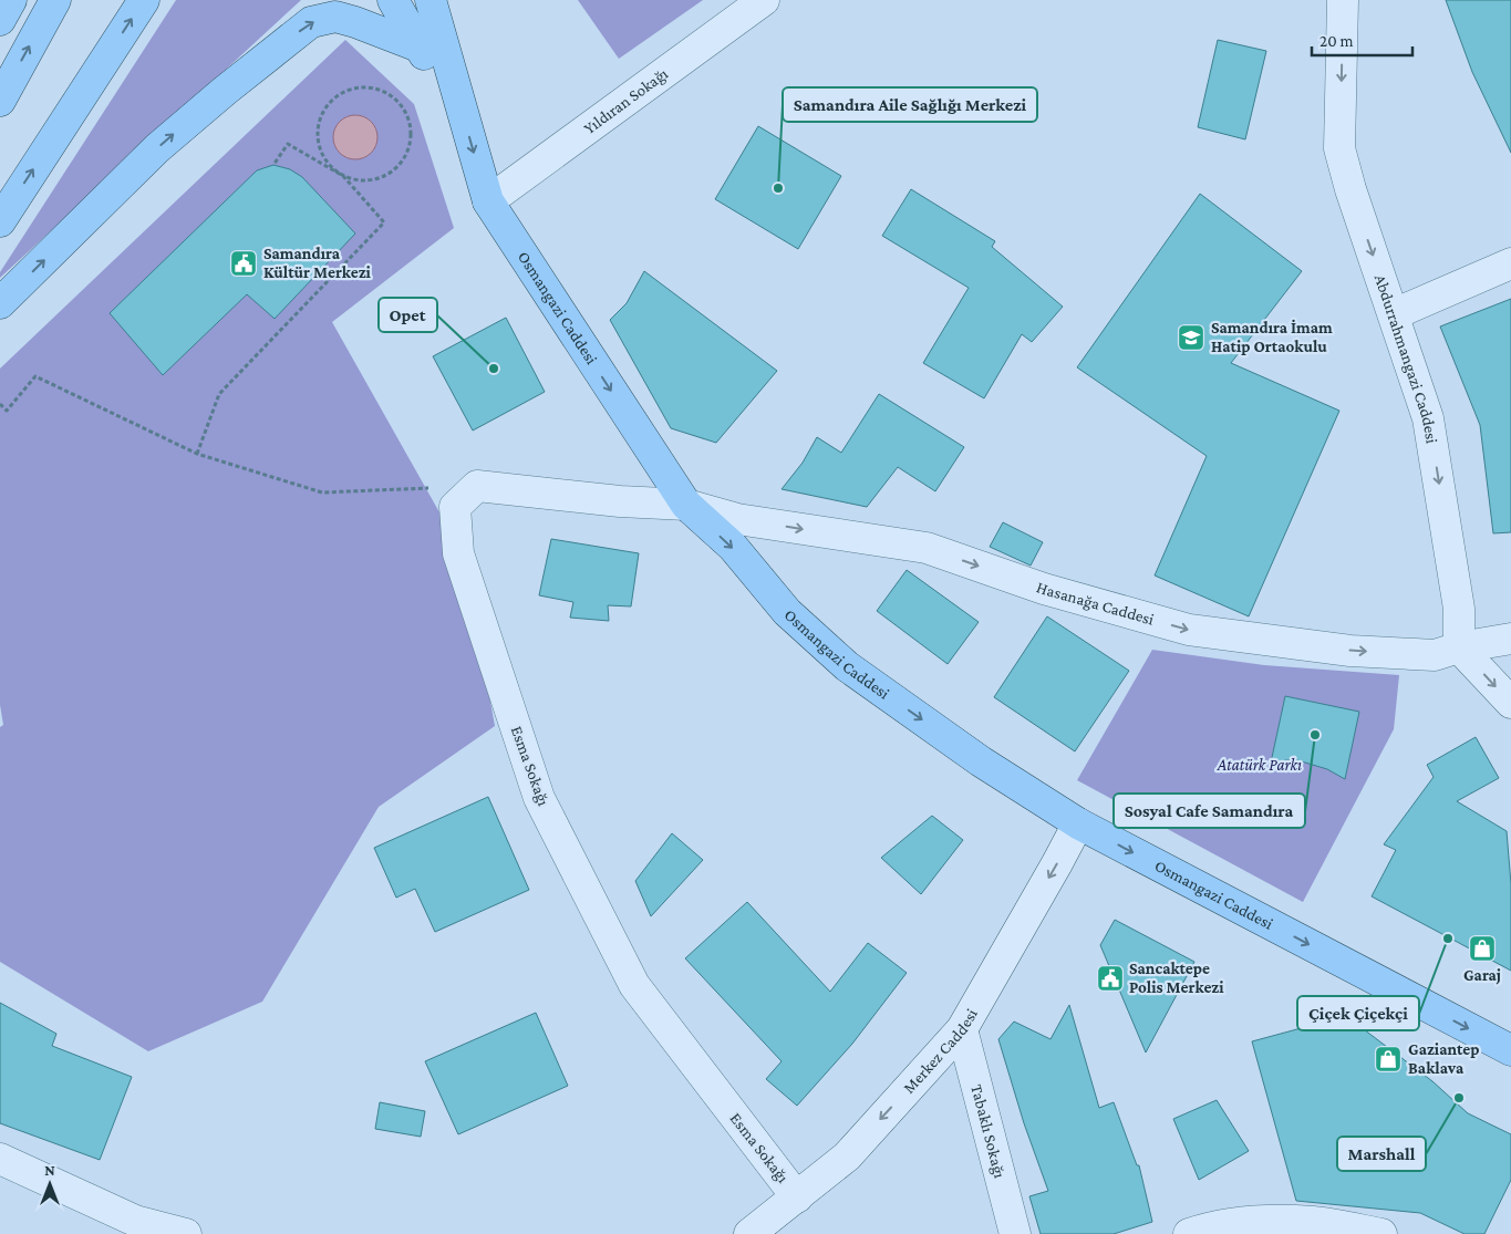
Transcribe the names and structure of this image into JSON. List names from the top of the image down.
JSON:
{
  "streets": {
    "main road": ["Osmangazi Caddesi"],
    "street": [
      "Yıldıran Sokağı",
      "Abdurrahmangazi Caddesi",
      "Hasanağa Caddesi",
      "Esma Sokağı",
      "Merkez Caddesi",
      "Tabaklı Sokağı"
    ]
  },
  "crossings": [
    ["Yıldıran Sokağı", "Osmangazi Caddesi"],
    ["Osmangazi Caddesi", "Hasanağa Caddesi"],
    ["Osmangazi Caddesi", "Merkez Caddesi"],
    ["Abdurrahmangazi Caddesi", "Hasanağa Caddesi"],
    ["Esma Sokağı", "Merkez Caddesi"],
    ["Merkez Caddesi", "Tabaklı Sokağı"]
  ],
  "one_way": [
    "Osmangazi Caddesi",
    "Abdurrahmangazi Caddesi",
    "Hasanağa Caddesi",
    "Merkez Caddesi"
  ],
  "parks": ["Atatürk Parkı"],
  "places": {
    "other": [
      "Samandıra Aile Sağlığı Merkezi",
      "Opet",
      "Sosyal Cafe Samandıra",
      "Çiçek Çiçekçi",
      "Marshall"
    ],
    "public building": ["Samandıra Kültür Merkezi", "Sancaktepe Polis Merkezi"],
    "school or university": ["Samandıra İmam Hatip Ortaokulu"],
    "shop": ["Garaj", "Gaziantep Baklava"]
  },
  "scale_bar": "20 m",
  "north": "top"
}
